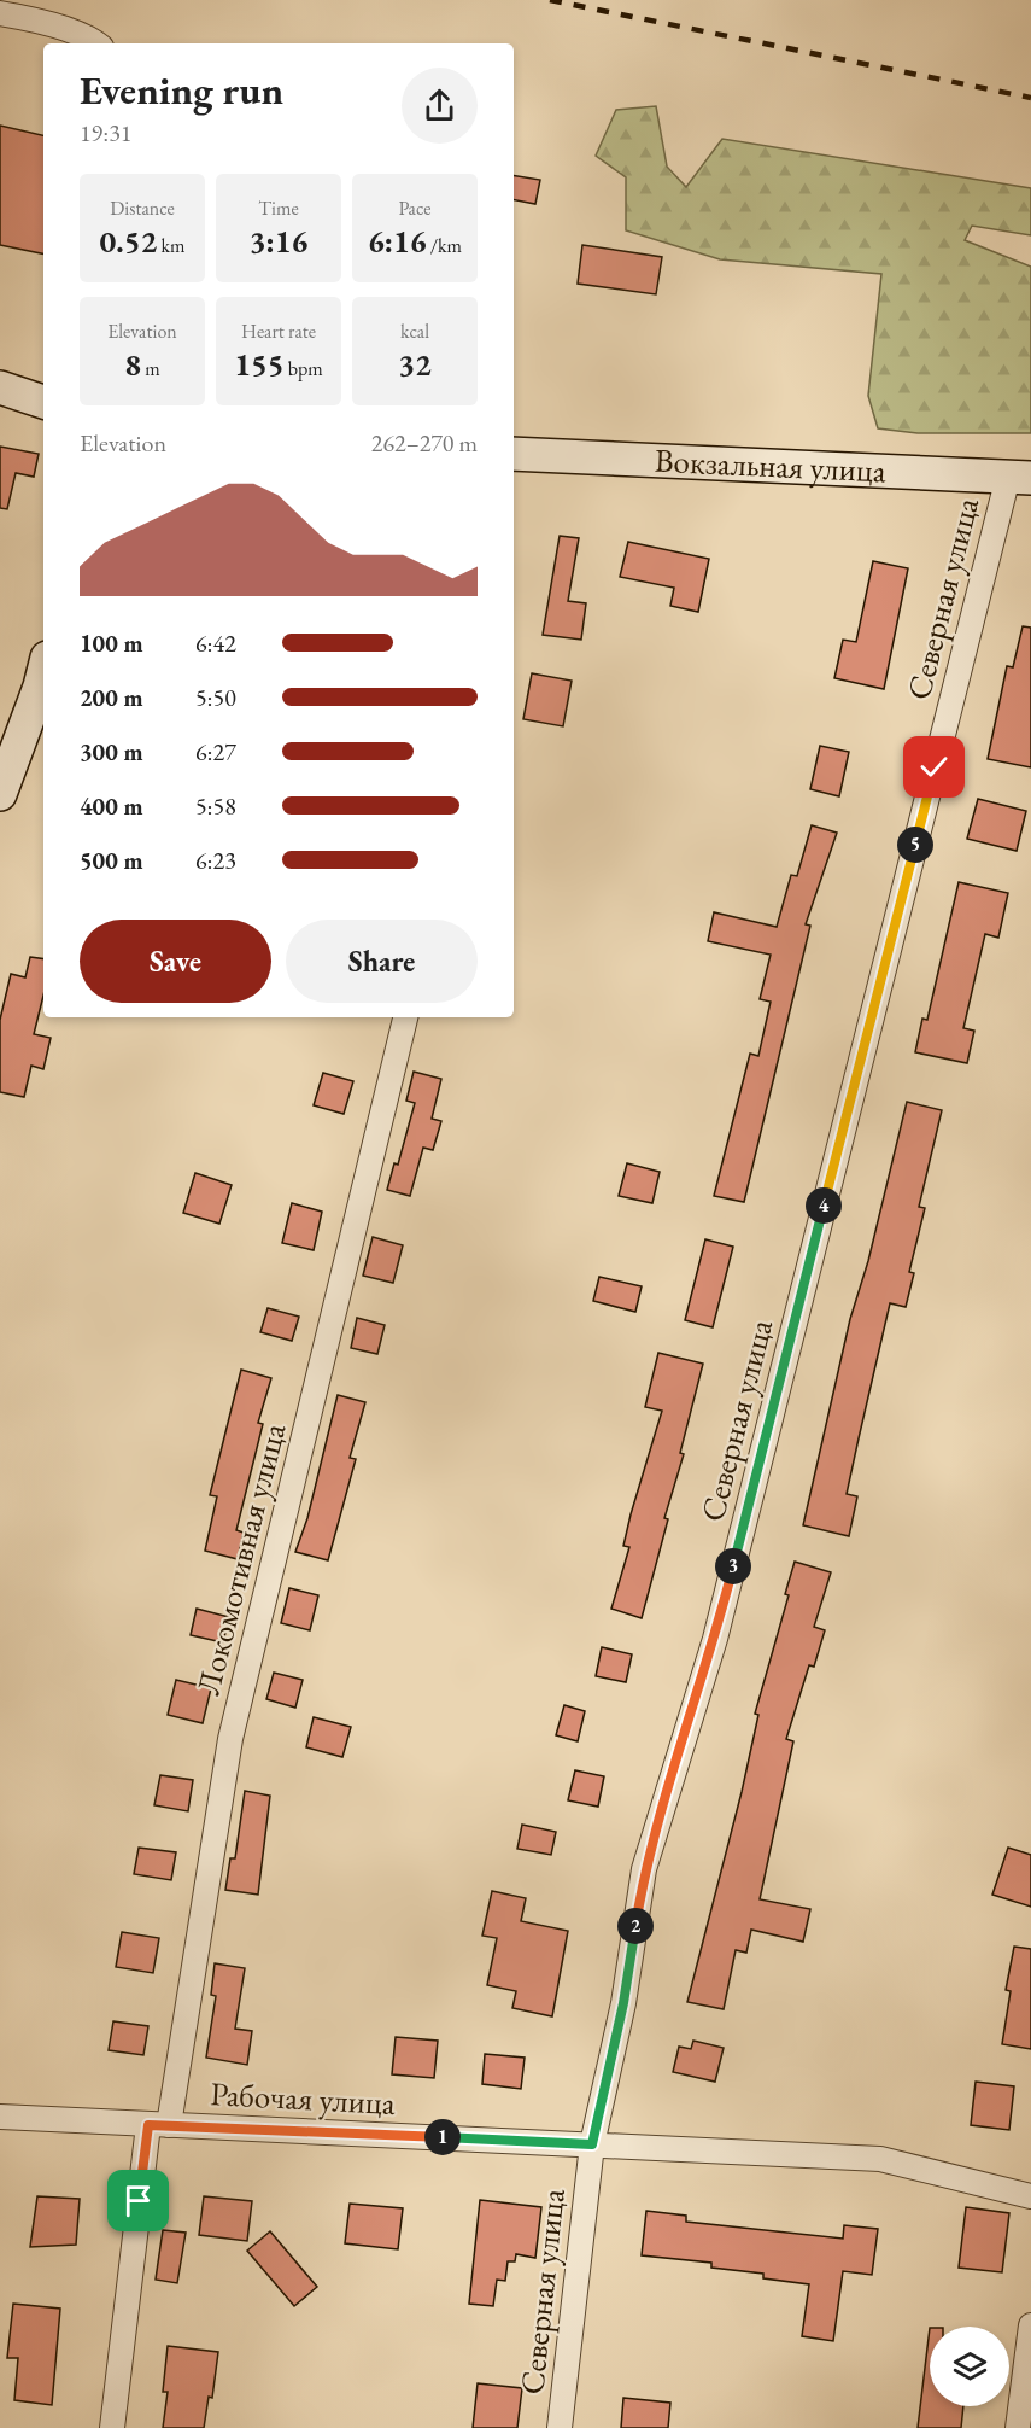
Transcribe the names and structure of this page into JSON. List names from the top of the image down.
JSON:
{
  "streets": {
    "main road": ["Вокзальная улица"],
    "street": ["Северная улица", "Локомотивная улица", "Рабочая улица"]
  },
  "crossings": [
    ["Вокзальная улица", "Северная улица"],
    ["Северная улица", "Рабочая улица"],
    ["Локомотивная улица", "Рабочая улица"]
  ],
  "page": {
    "heading": ["Evening run", "19:31"],
    "stats": [
      ["Distance", "0.52 km"],
      ["Time", "3:16"],
      ["Pace", "6:16 /km"],
      ["Elevation", "8 m"],
      ["Heart rate", "155 bpm"],
      ["kcal", "32"]
    ],
    "chart": ["Elevation", "262–270 m"],
    "list": [
      {
        "name": "100 m",
        "note": "6:42"
      },
      {
        "name": "200 m",
        "note": "5:50"
      },
      {
        "name": "300 m",
        "note": "6:27"
      },
      {
        "name": "400 m",
        "note": "5:58"
      },
      {
        "name": "500 m",
        "note": "6:23"
      }
    ],
    "pins": [
      "5",
      "4",
      "3",
      "2",
      "1"
    ],
    "buttons": ["Save", "Share"]
  }
}
